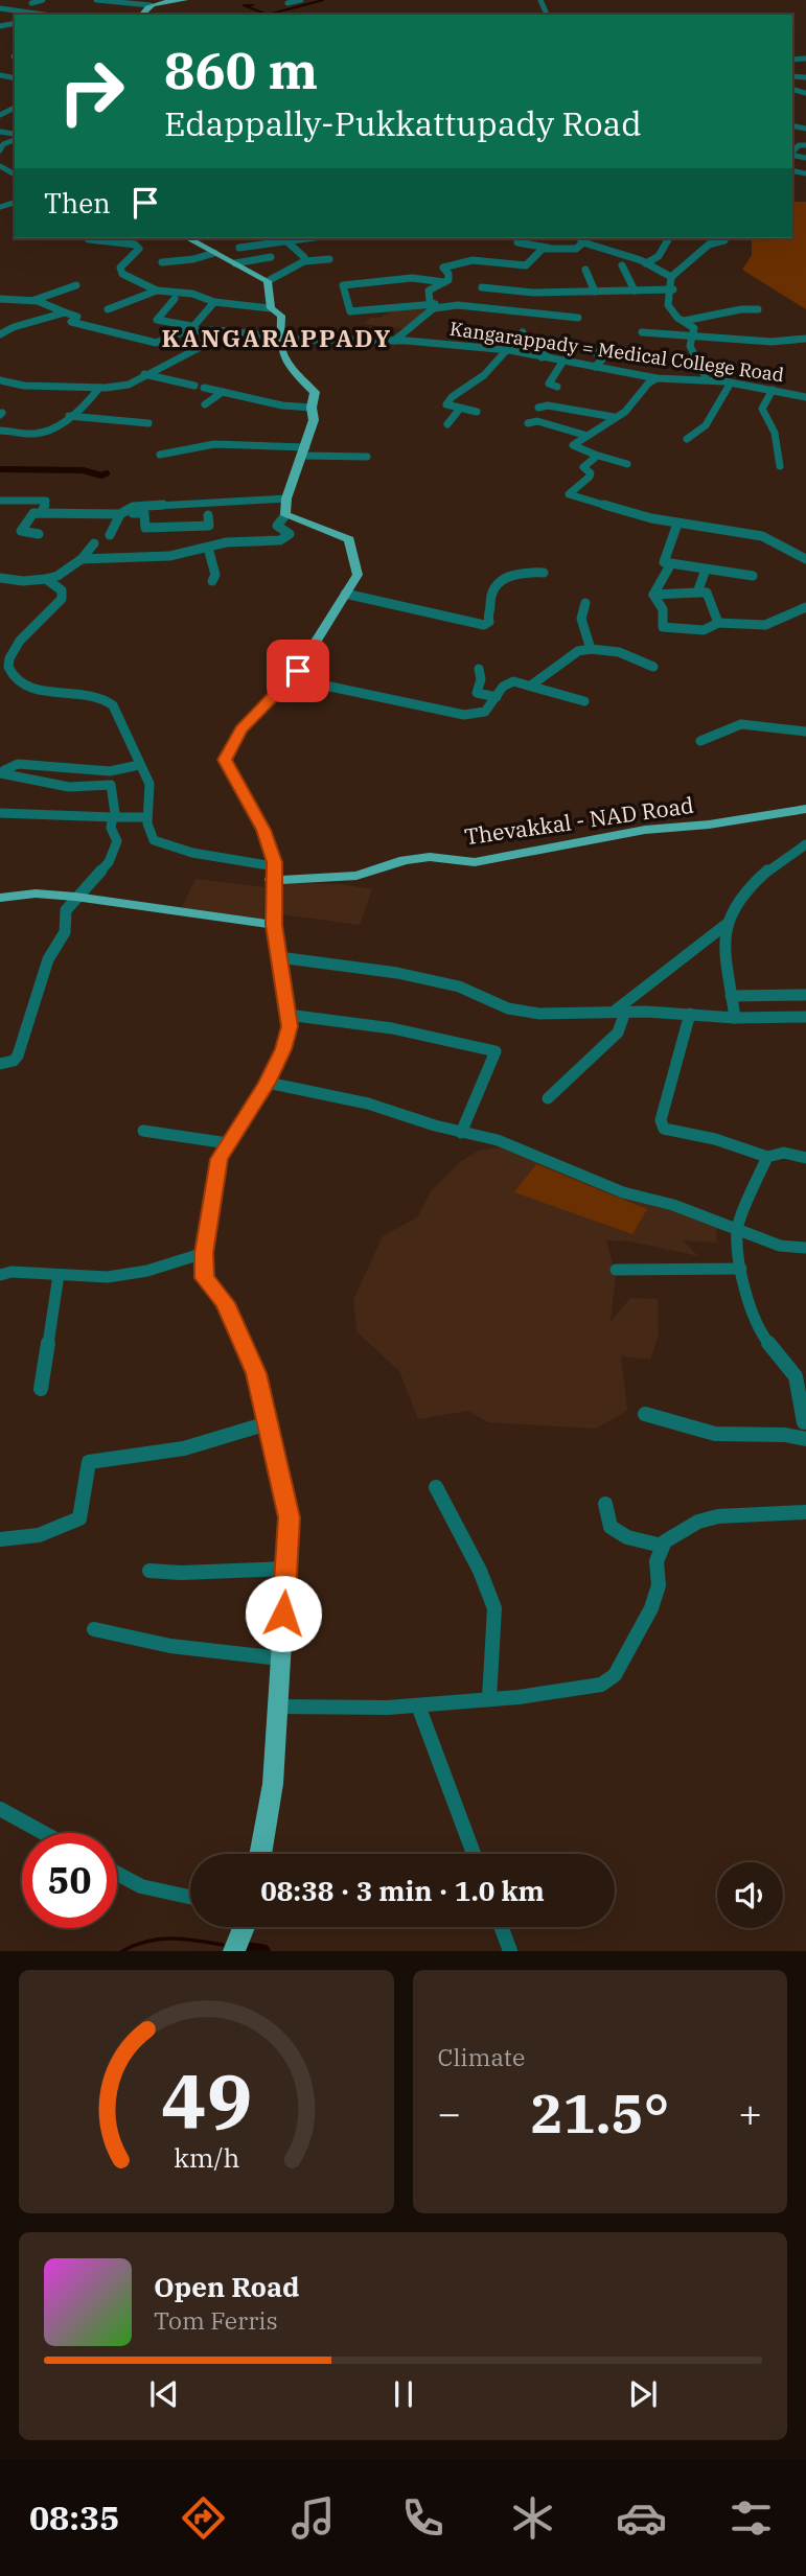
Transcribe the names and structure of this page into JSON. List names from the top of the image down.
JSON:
{
  "streets": {
    "main road": ["Thevakkal - NAD Road"],
    "street": ["Kangarappady = Medical College Road"]
  },
  "districts": ["KANGARAPPADY"],
  "page": {
    "turn": ["860 m", "Edappally-Pukkattupady Road"],
    "then": "Then",
    "limit": "50",
    "trip": "08:38 · 3 min · 1.0 km",
    "tile": "Climate",
    "heat": ["−", "21.5°", "+"],
    "song": ["Open Road", "Tom Ferris"],
    "tabs": "08:35",
    "gauge": ["49", "km/h"]
  }
}
